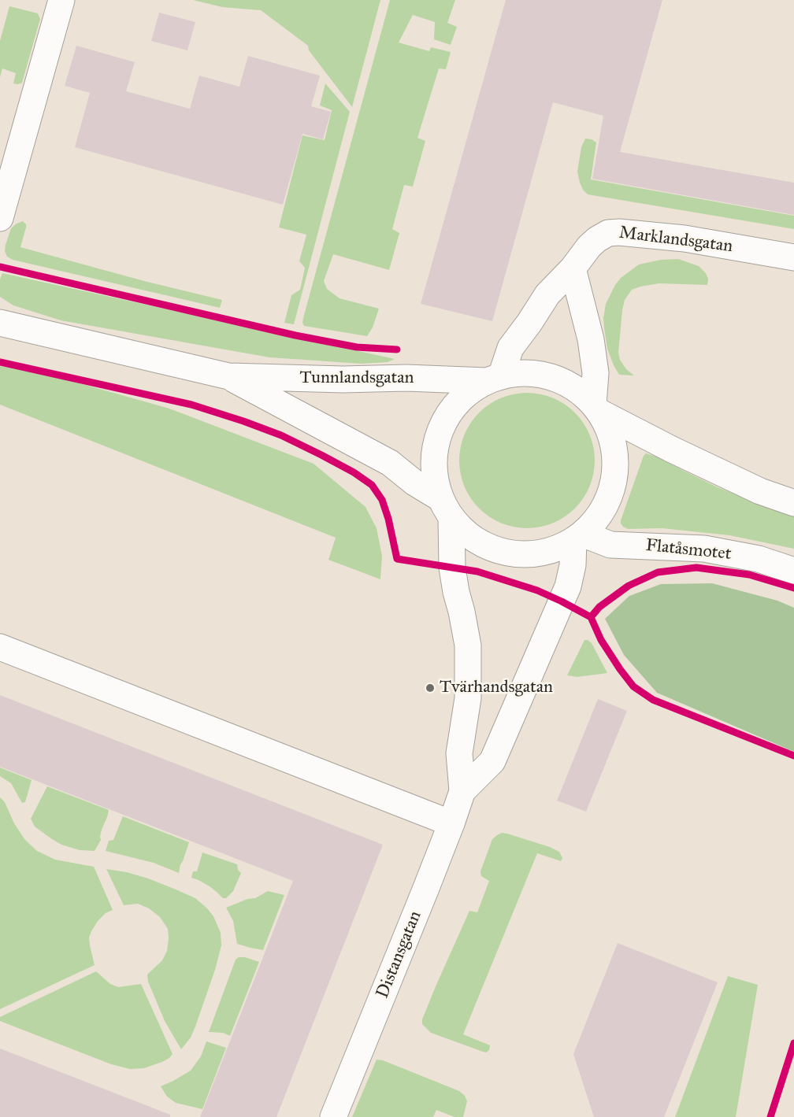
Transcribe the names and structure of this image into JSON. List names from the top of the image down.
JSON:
{
  "streets": {
    "street": [
      "Marklandsgatan",
      "Tunnlandsgatan",
      "Flatåsmotet",
      "Distansgatan"
    ]
  },
  "crossings": [
    ["Marklandsgatan", "Tunnlandsgatan"],
    ["Tunnlandsgatan", "Distansgatan"],
    ["Flatåsmotet", "Distansgatan"]
  ],
  "places": ["Tvärhandsgatan"]
}
